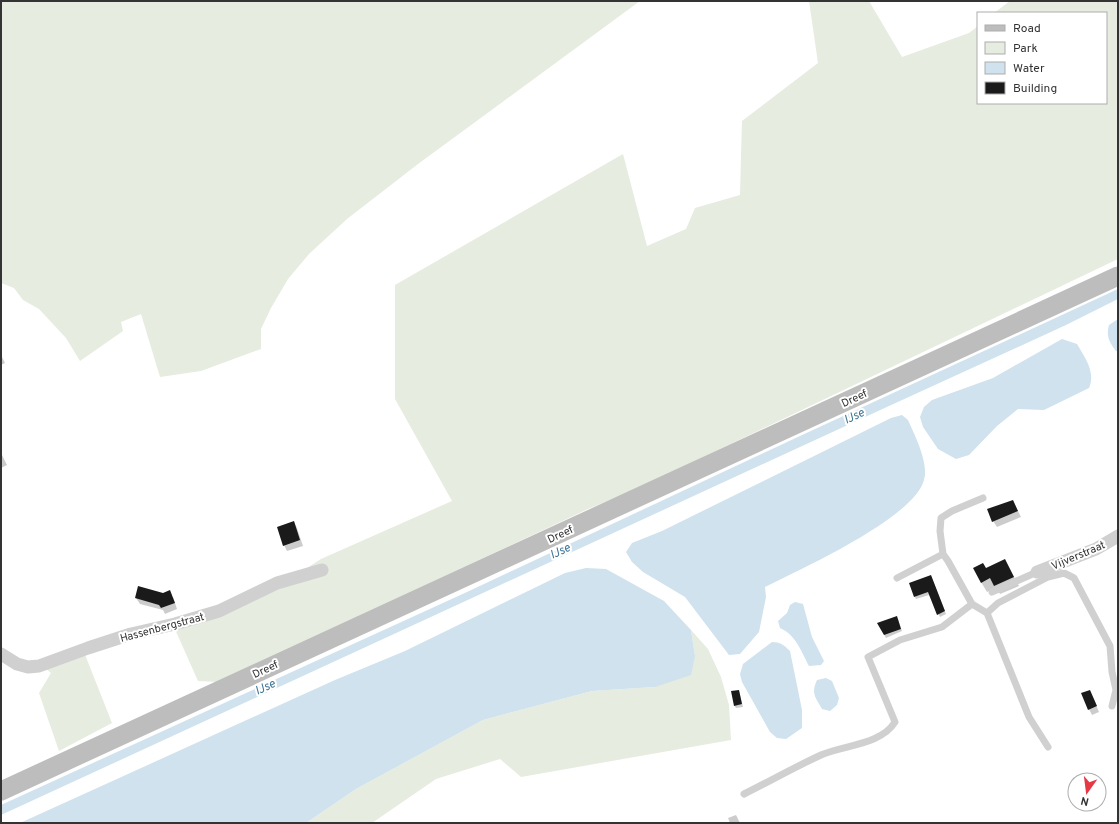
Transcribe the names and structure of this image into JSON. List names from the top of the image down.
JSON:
{
  "streets": {
    "main road": ["Dreef"],
    "street": ["Vijverstraat", "Hassenbergstraat"]
  },
  "water": ["IJse"],
  "legend": [
    "Road",
    "Park",
    "Water",
    "Building"
  ],
  "north": "bottom"
}
